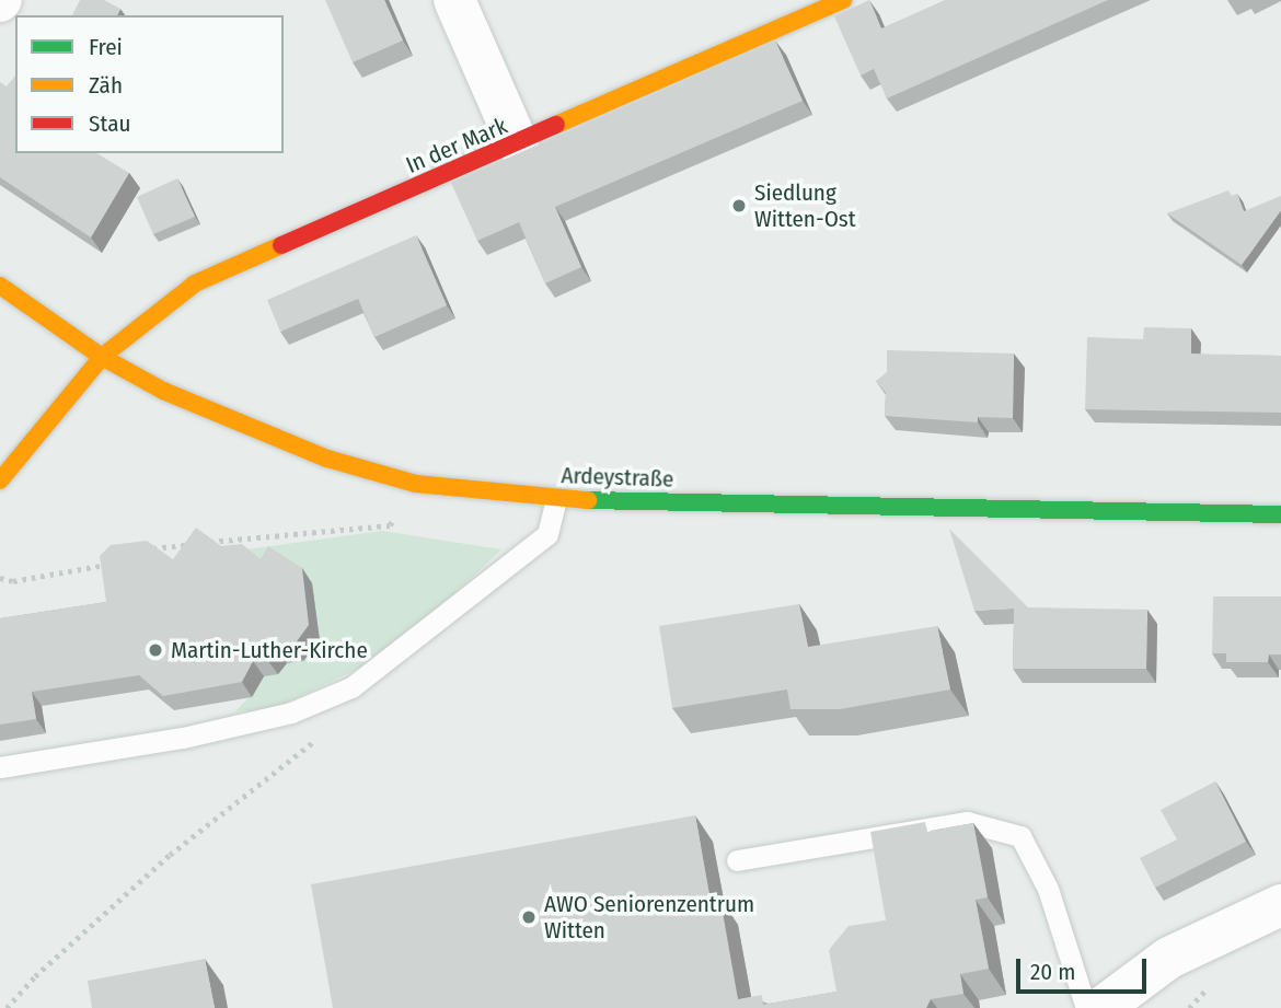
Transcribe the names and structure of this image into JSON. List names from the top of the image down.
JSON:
{
  "streets": {
    "main road": ["In der Mark", "Ardeystraße"]
  },
  "crossings": [
    ["In der Mark", "Ardeystraße"]
  ],
  "places": ["Siedlung Witten-Ost", "Martin-Luther-Kirche", "AWO Seniorenzentrum Witten"],
  "legend": ["Frei", "Zäh", "Stau"],
  "scale_bar": "20 m"
}
